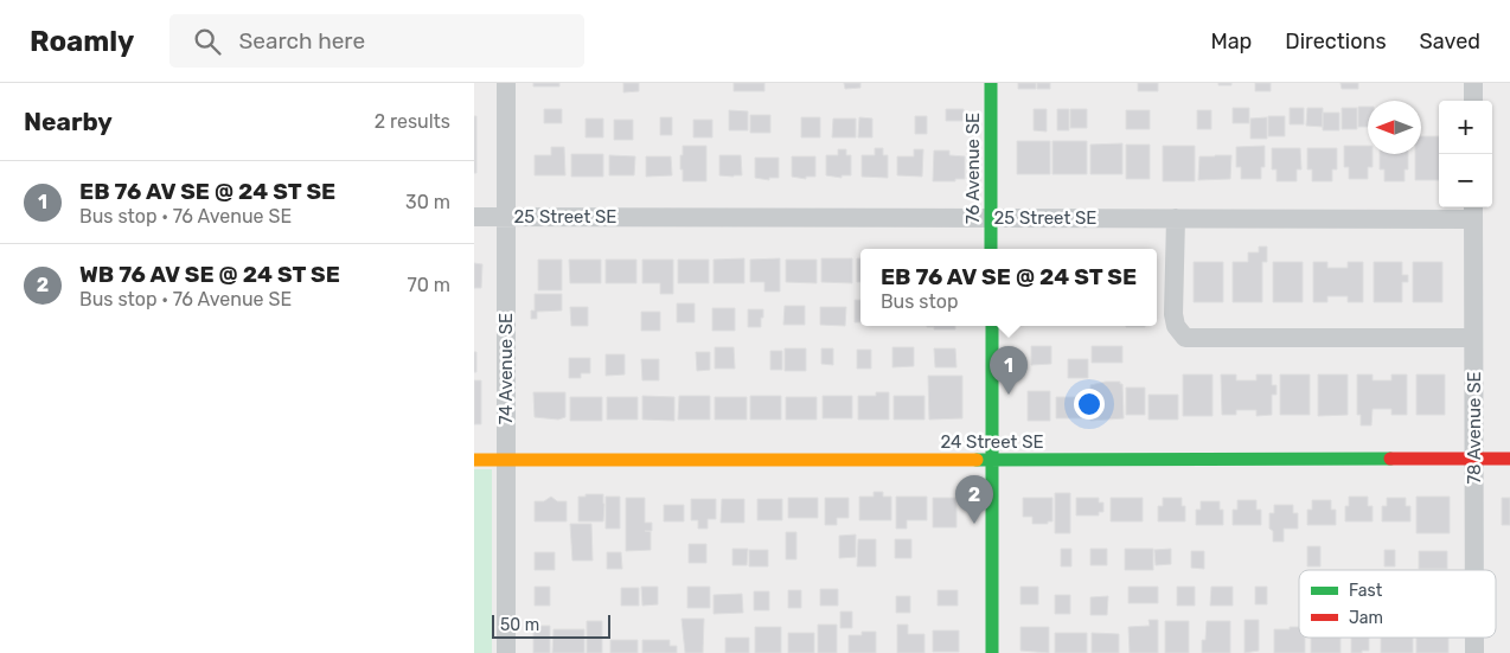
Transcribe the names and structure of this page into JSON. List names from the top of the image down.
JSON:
{
  "streets": {
    "street": [
      "76 Avenue SE",
      "25 Street SE",
      "74 Avenue SE",
      "78 Avenue SE",
      "24 Street SE"
    ]
  },
  "crossings": [
    ["76 Avenue SE", "25 Street SE"],
    ["25 Street SE", "74 Avenue SE"],
    ["25 Street SE", "78 Avenue SE"],
    ["74 Avenue SE", "24 Street SE"],
    ["78 Avenue SE", "24 Street SE"]
  ],
  "legend": ["Fast", "Jam"],
  "scale_bar": "50 m",
  "north": "left",
  "page": {
    "header": "Roamly",
    "search": "Search here",
    "nav": ["Map", "Directions", "Saved"],
    "heading": ["Nearby", "2 results"],
    "map_buttons": ["+", "−"],
    "list": [
      {
        "mark": "1",
        "name": "EB 76 AV SE @ 24 ST SE",
        "note": "Bus stop · 76 Avenue SE",
        "value": "30 m"
      },
      {
        "mark": "2",
        "name": "WB 76 AV SE @ 24 ST SE",
        "note": "Bus stop · 76 Avenue SE",
        "value": "70 m"
      }
    ],
    "popup": ["EB 76 AV SE @ 24 ST SE", "Bus stop"],
    "pins": ["1", "2"],
    "scale": "50 m"
  }
}
